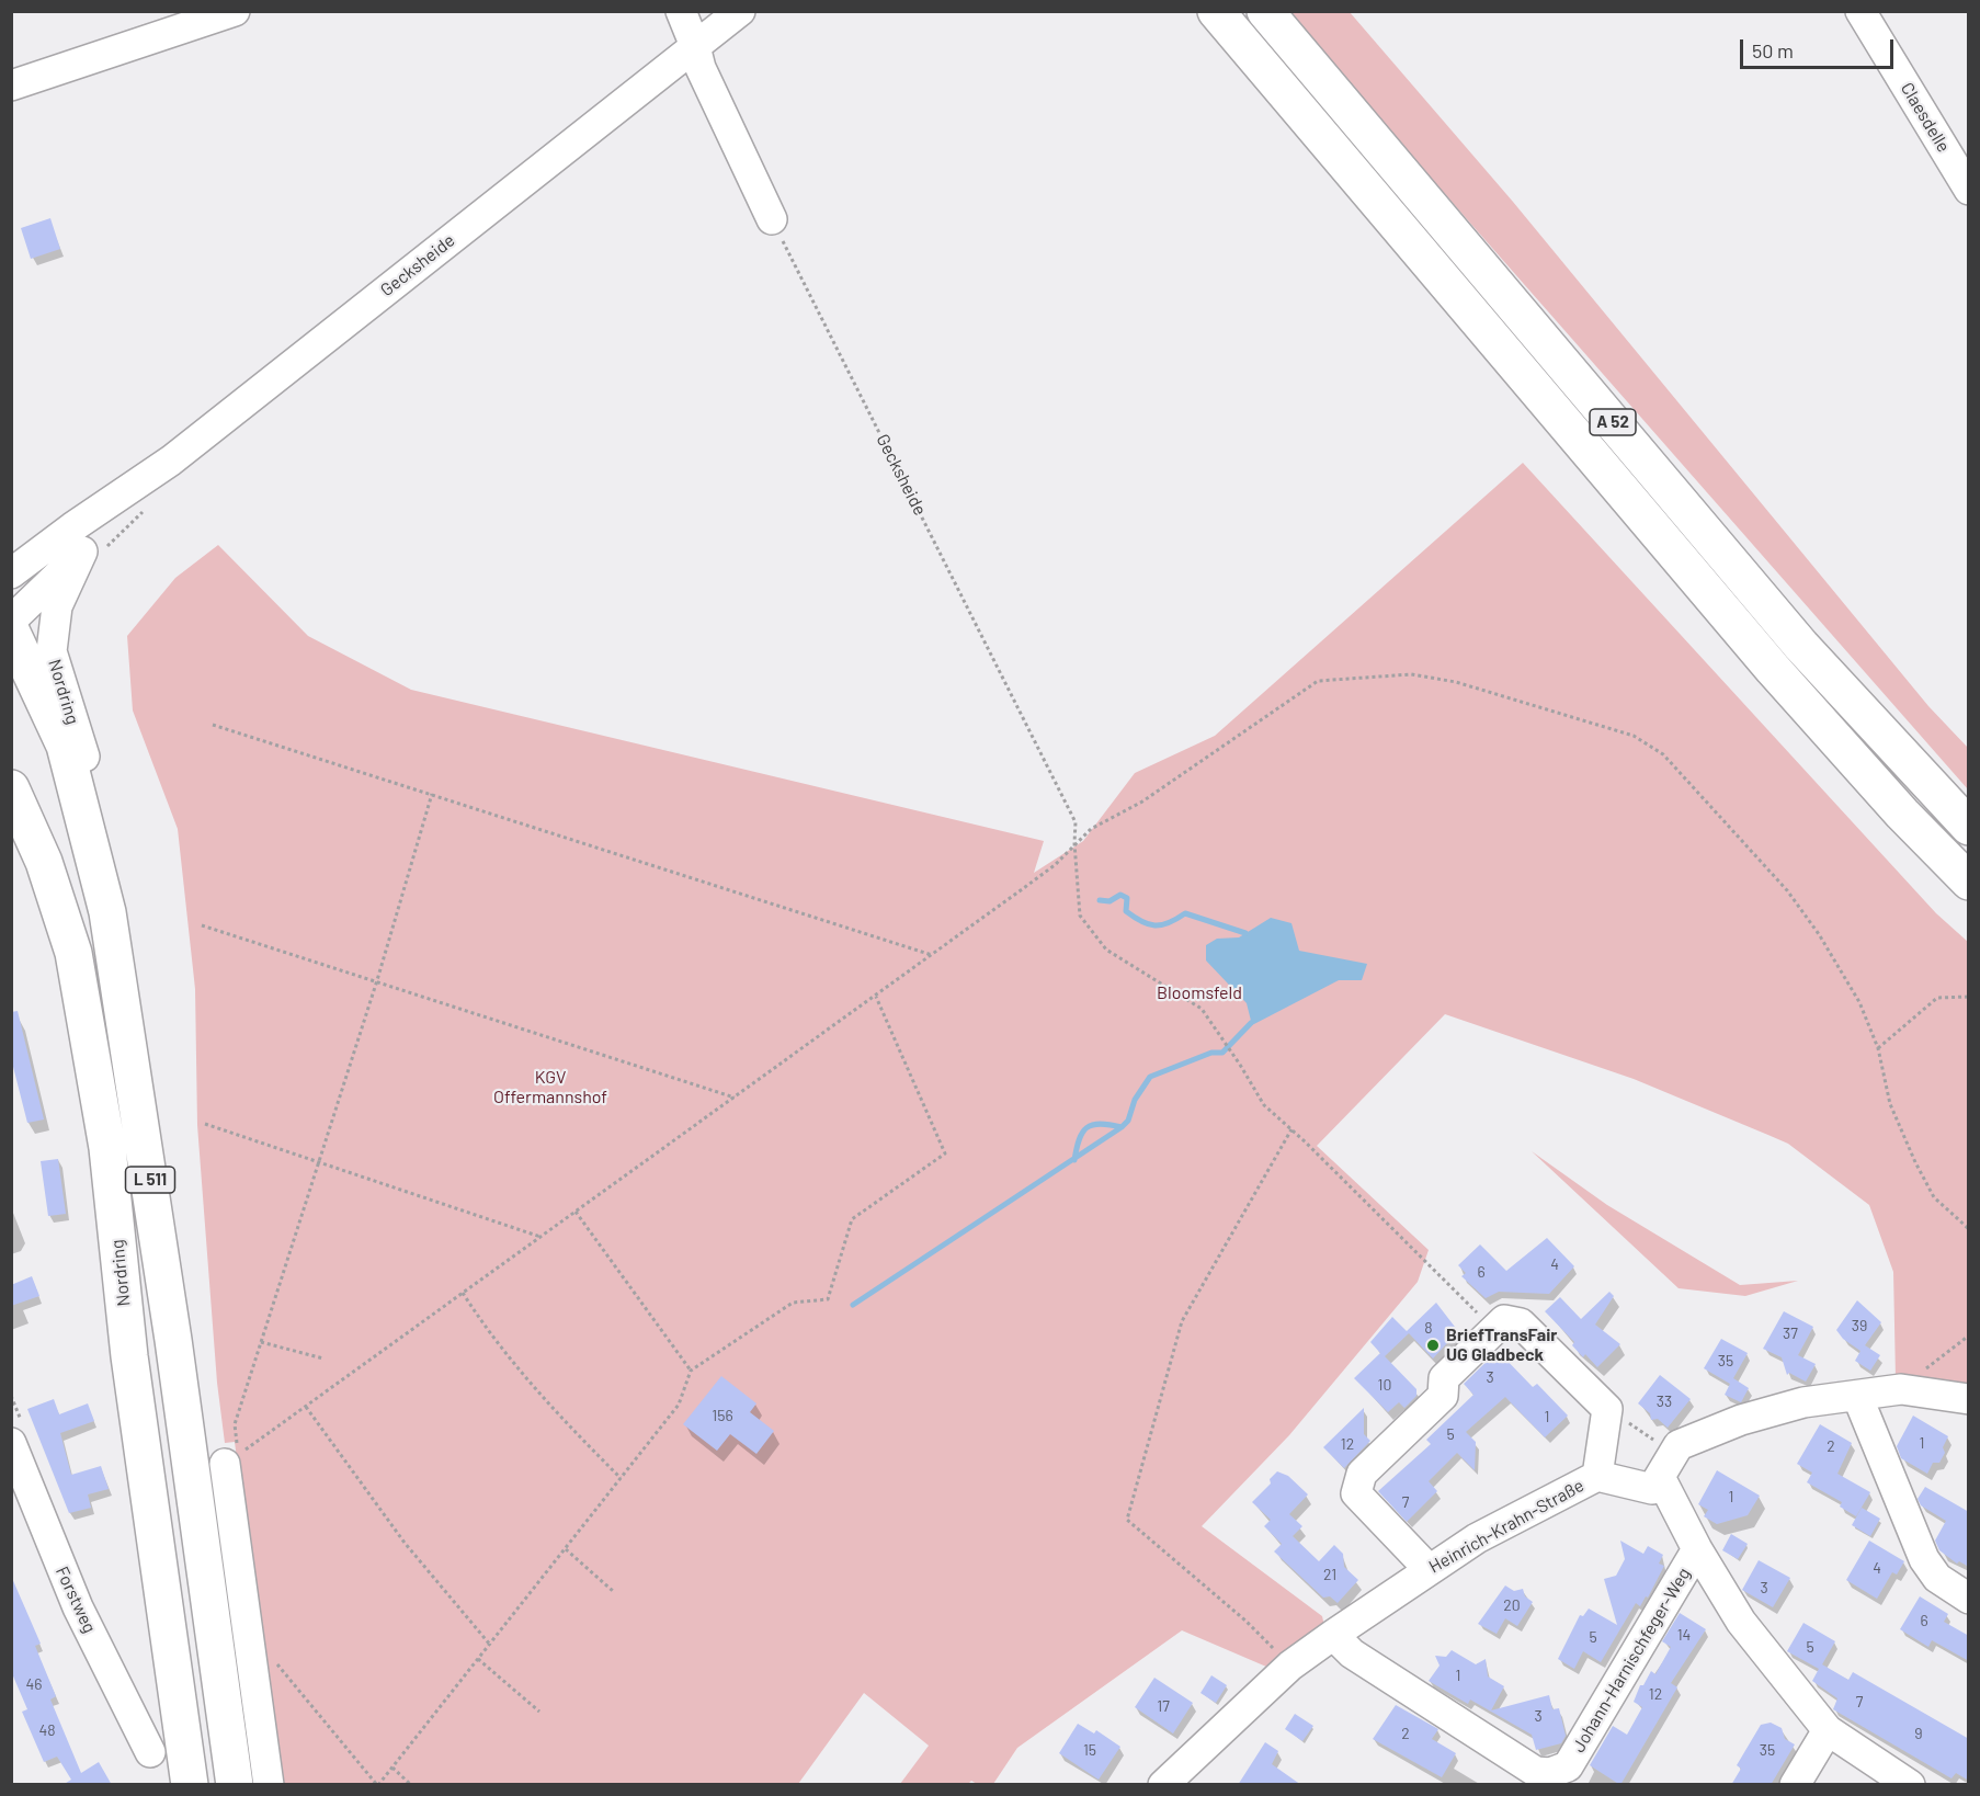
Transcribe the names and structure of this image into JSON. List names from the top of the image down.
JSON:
{
  "streets": {
    "main road": ["A 52", "Nordring", "L 511"],
    "street": [
      "Claesdelle",
      "Gecksheide",
      "Heinrich-Krahn-Straße",
      "Forstweg",
      "Johann-Harnischfeger-Weg"
    ]
  },
  "crossings": [
    ["Gecksheide", "Nordring"],
    ["Heinrich-Krahn-Straße", "Johann-Harnischfeger-Weg"]
  ],
  "parks": ["Bloomsfeld", "KGV Offermannshof"],
  "places": ["BriefTransFair UG Gladbeck"],
  "house_numbers": [
    "4",
    "6",
    "39",
    "8",
    "37",
    "35",
    "3",
    "10",
    "33",
    "156",
    "1",
    "5",
    "1",
    "12",
    "2",
    "1",
    "7",
    "4",
    "21",
    "3",
    "20",
    "6",
    "14",
    "5",
    "5",
    "1",
    "46",
    "12",
    "7",
    "17",
    "3",
    "48",
    "2",
    "9",
    "15",
    "35"
  ],
  "scale_bar": "50 m"
}
